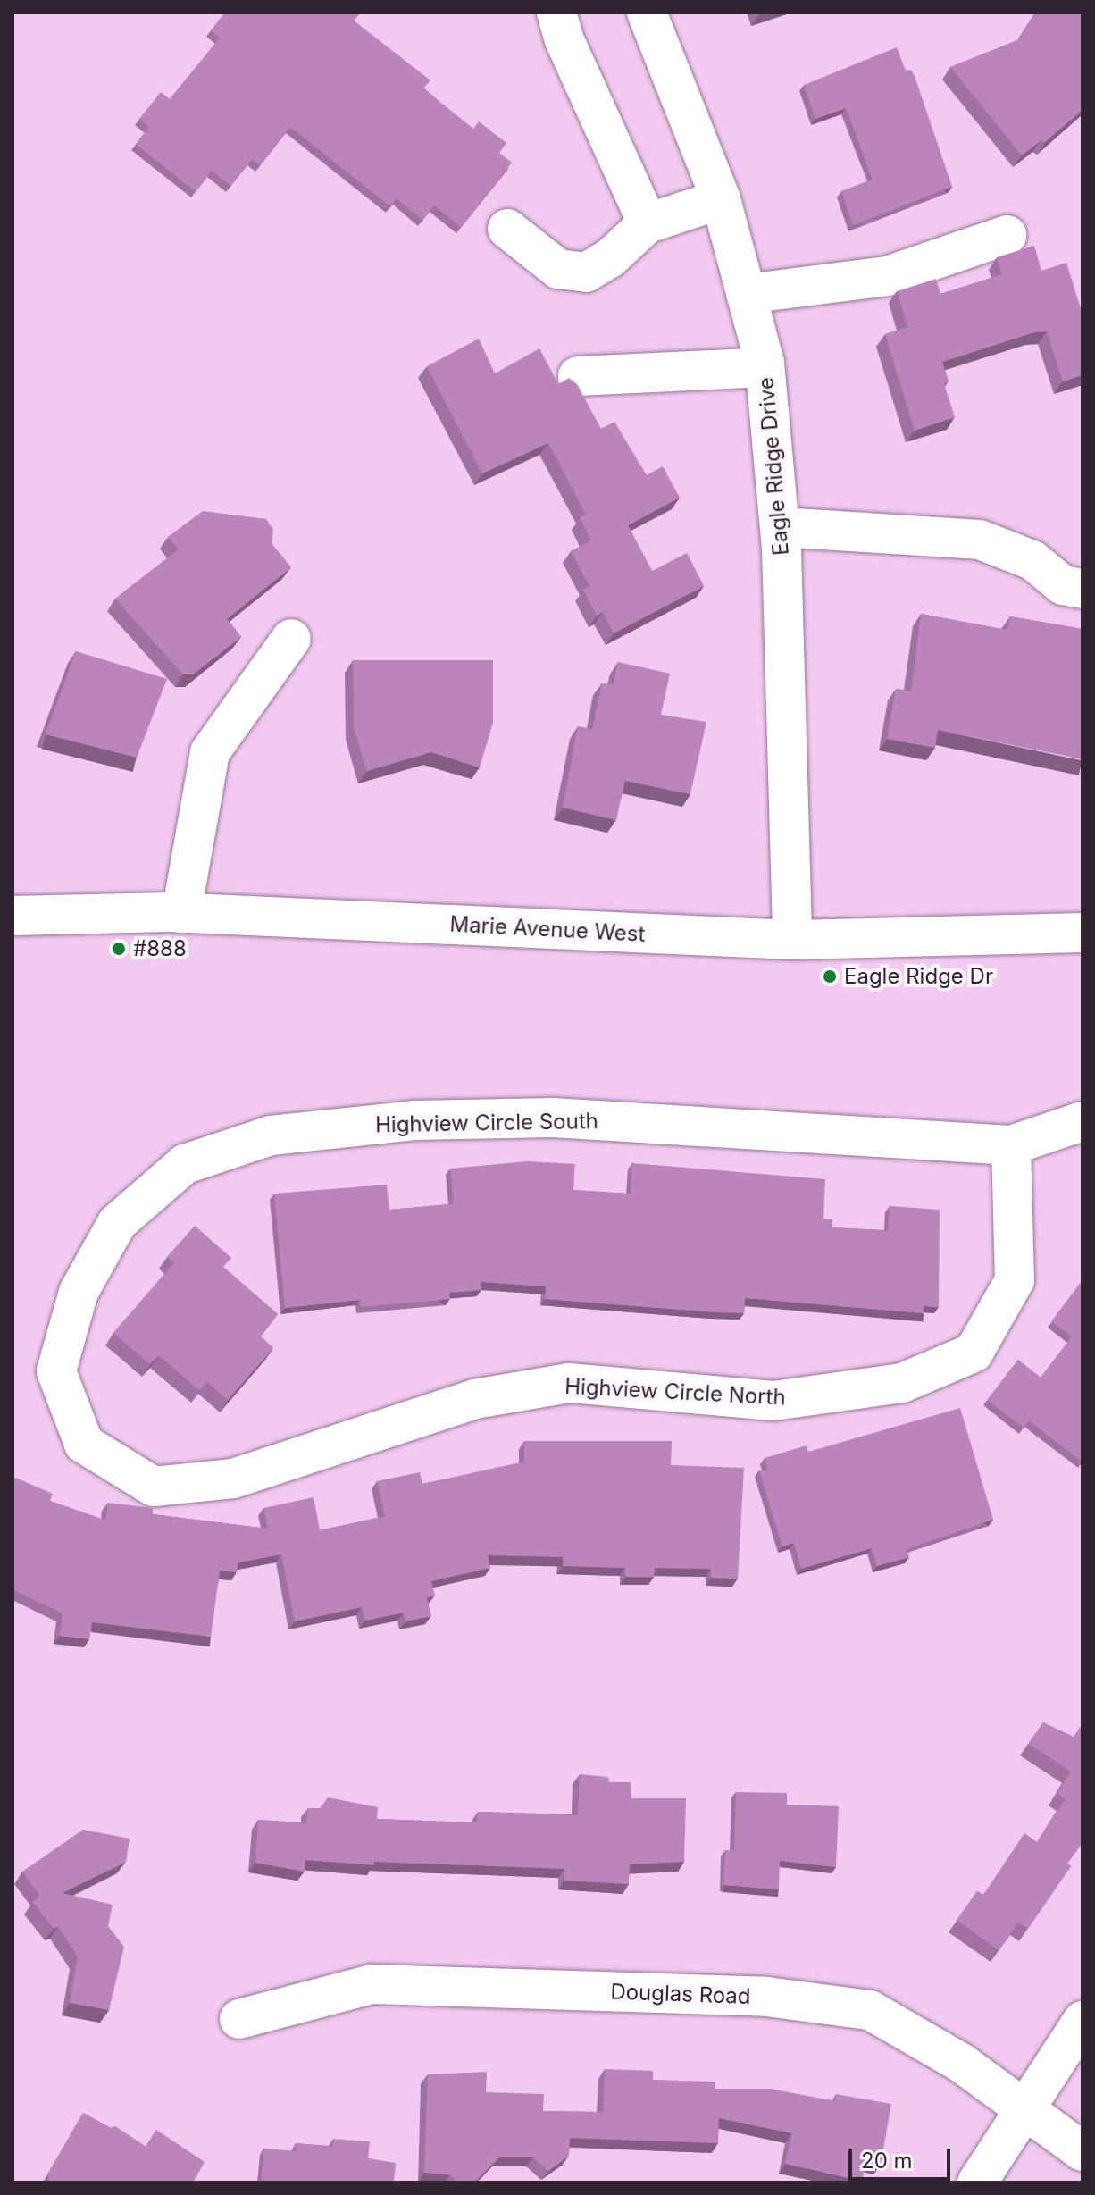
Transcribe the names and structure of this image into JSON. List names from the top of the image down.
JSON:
{
  "streets": {
    "street": [
      "Eagle Ridge Drive",
      "Marie Avenue West",
      "Highview Circle South",
      "Highview Circle North",
      "Douglas Road"
    ]
  },
  "crossings": [
    ["Eagle Ridge Drive", "Marie Avenue West"],
    ["Highview Circle South", "Highview Circle North"]
  ],
  "places": ["#888", "Eagle Ridge Dr"],
  "scale_bar": "20 m"
}
